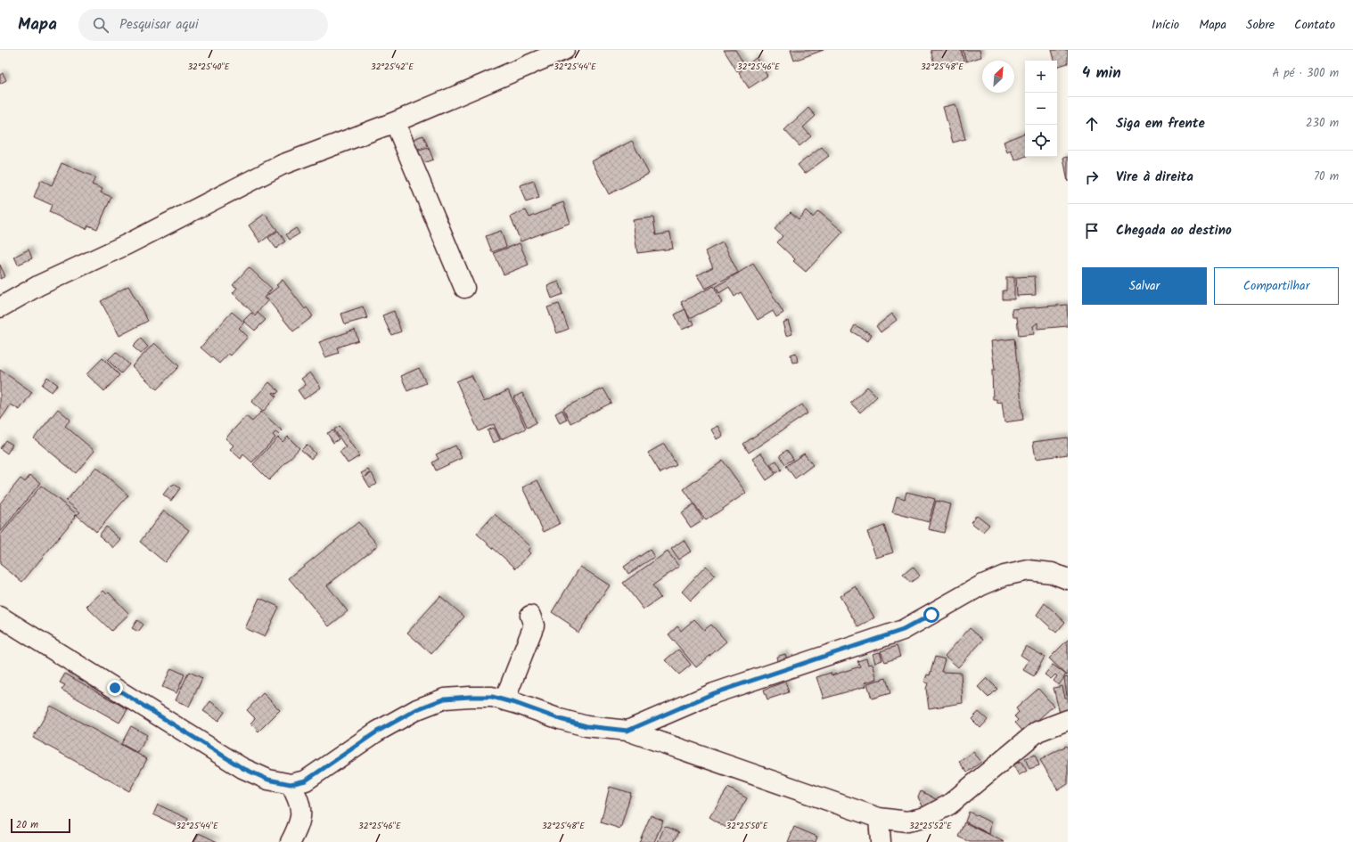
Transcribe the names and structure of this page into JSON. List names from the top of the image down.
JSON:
{
  "scale_bar": "20 m",
  "north": "top right",
  "page": {
    "header": "Mapa",
    "search": "Pesquisar aqui",
    "nav": [
      "Início",
      "Mapa",
      "Sobre",
      "Contato"
    ],
    "heading": ["4 min", "A pé · 300 m"],
    "map_buttons": ["+", "−"],
    "list": [
      ["Siga em frente", "230 m"],
      ["Vire à direita", "70 m"],
      "Chegada ao destino"
    ],
    "buttons": ["Salvar", "Compartilhar"],
    "scale": "20 m"
  },
  "coordinates": [
    "32°25'42\"E",
    "32°25'44\"E",
    "32°25'46\"E",
    "32°25'48\"E",
    "32°25'40\"E",
    "32°25'50\"E",
    "32°25'52\"E"
  ]
}
